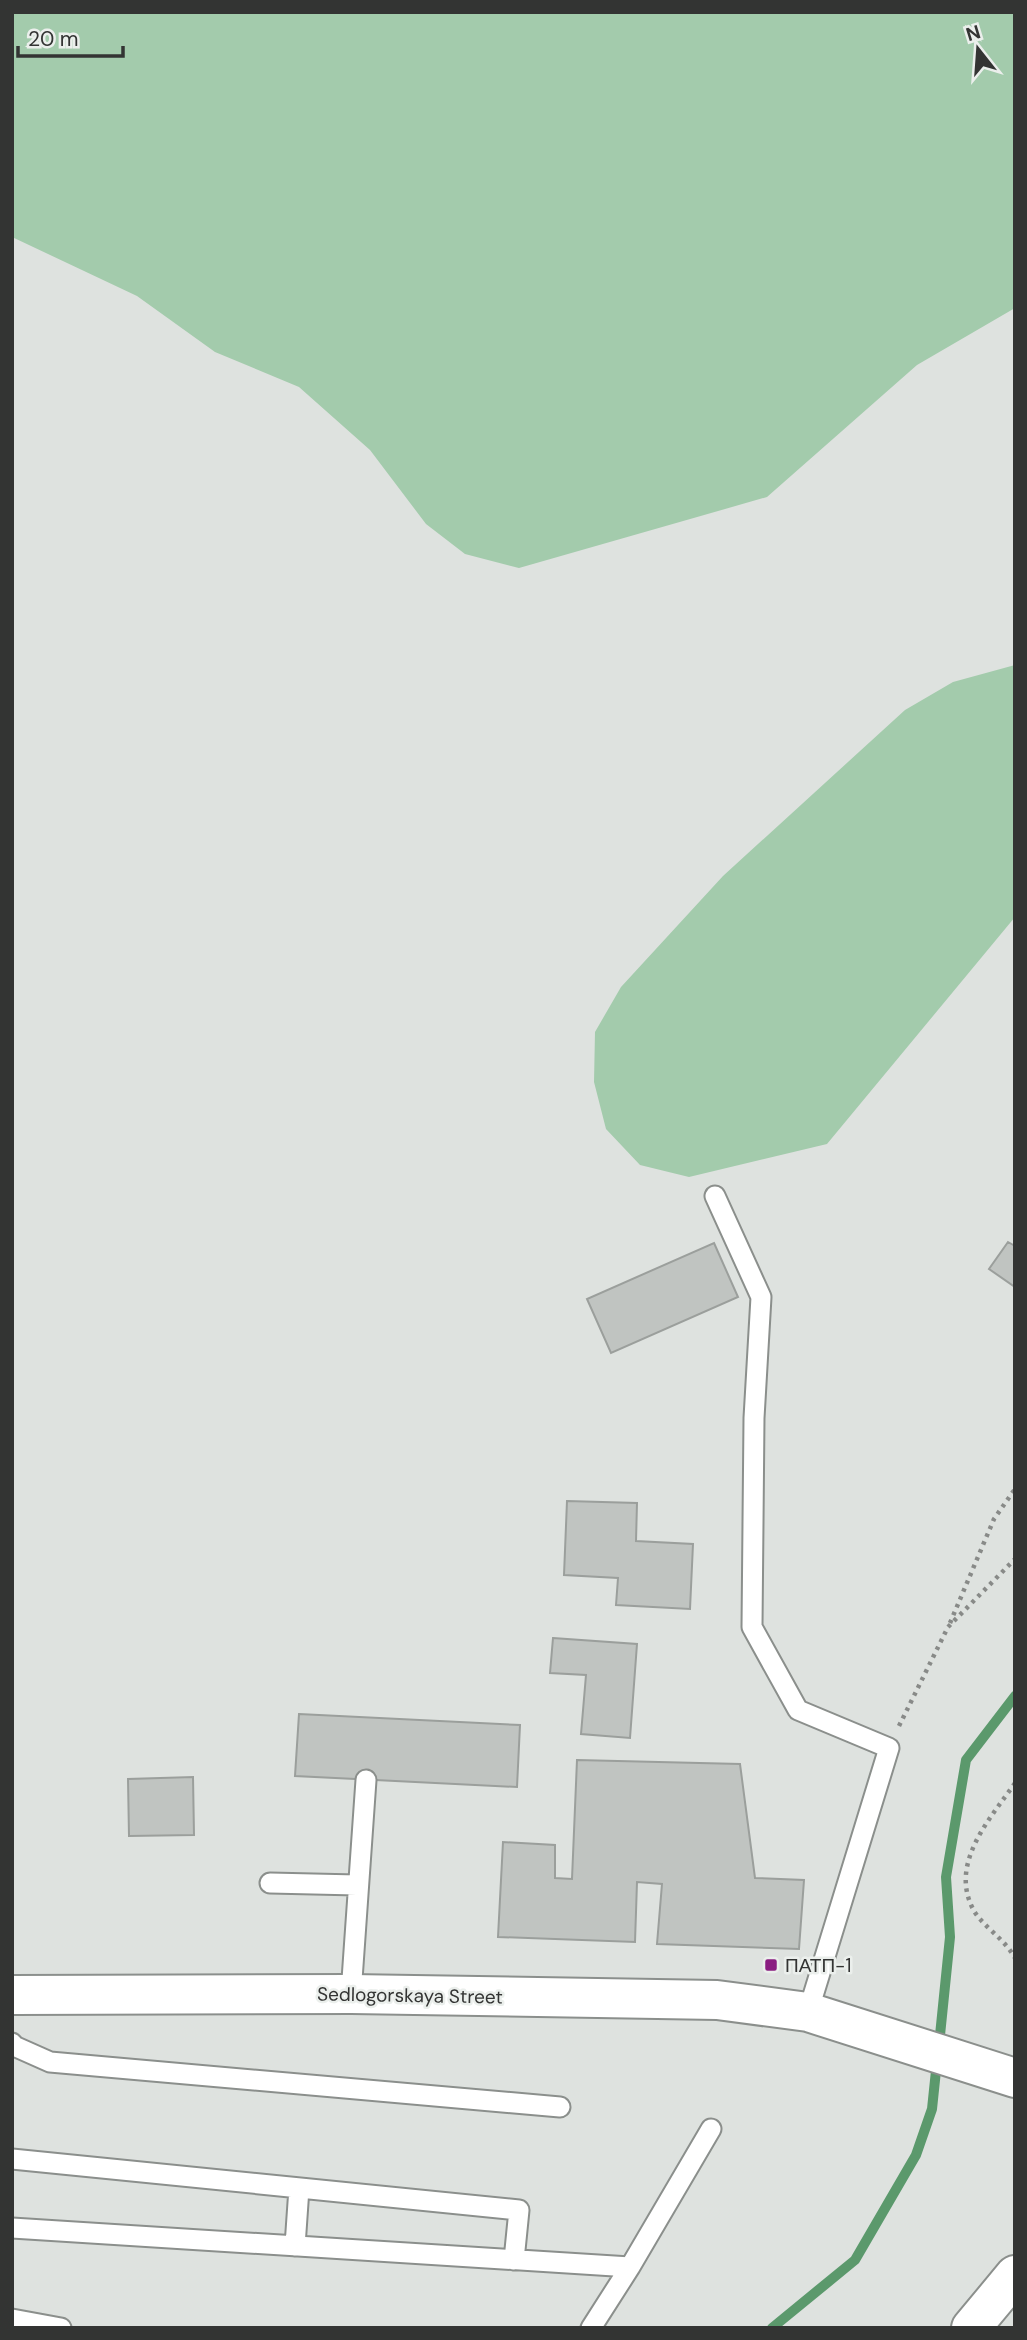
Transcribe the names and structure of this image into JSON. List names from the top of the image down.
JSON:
{
  "streets": {
    "street": ["Sedlogorskaya Street"]
  },
  "places": {
    "transit": ["ПАТП-1"]
  },
  "scale_bar": "20 m",
  "north": "top"
}
